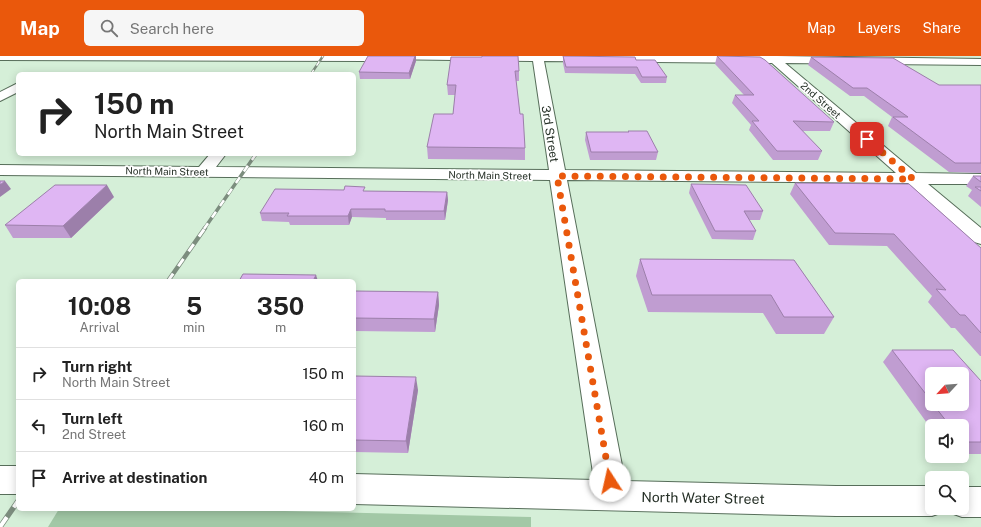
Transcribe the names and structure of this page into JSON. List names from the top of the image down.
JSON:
{
  "streets": {
    "street": [
      "2nd Street",
      "3rd Street",
      "North Main Street",
      "North Water Street"
    ]
  },
  "crossings": [
    ["2nd Street", "North Main Street"],
    ["3rd Street", "North Main Street"],
    ["3rd Street", "North Water Street"]
  ],
  "north": "bottom left",
  "page": {
    "header": "Map",
    "search": "Search here",
    "nav": ["Map", "Layers", "Share"],
    "turn": ["150 m", "North Main Street"],
    "eta": [
      "10:08",
      "Arrival",
      "5",
      "min",
      "350",
      "m"
    ],
    "list": [
      {
        "name": "Turn right",
        "note": "North Main Street",
        "value": "150 m"
      },
      {
        "name": "Turn left",
        "note": "2nd Street",
        "value": "160 m"
      },
      {
        "name": "Arrive at destination",
        "value": "40 m"
      }
    ]
  }
}
